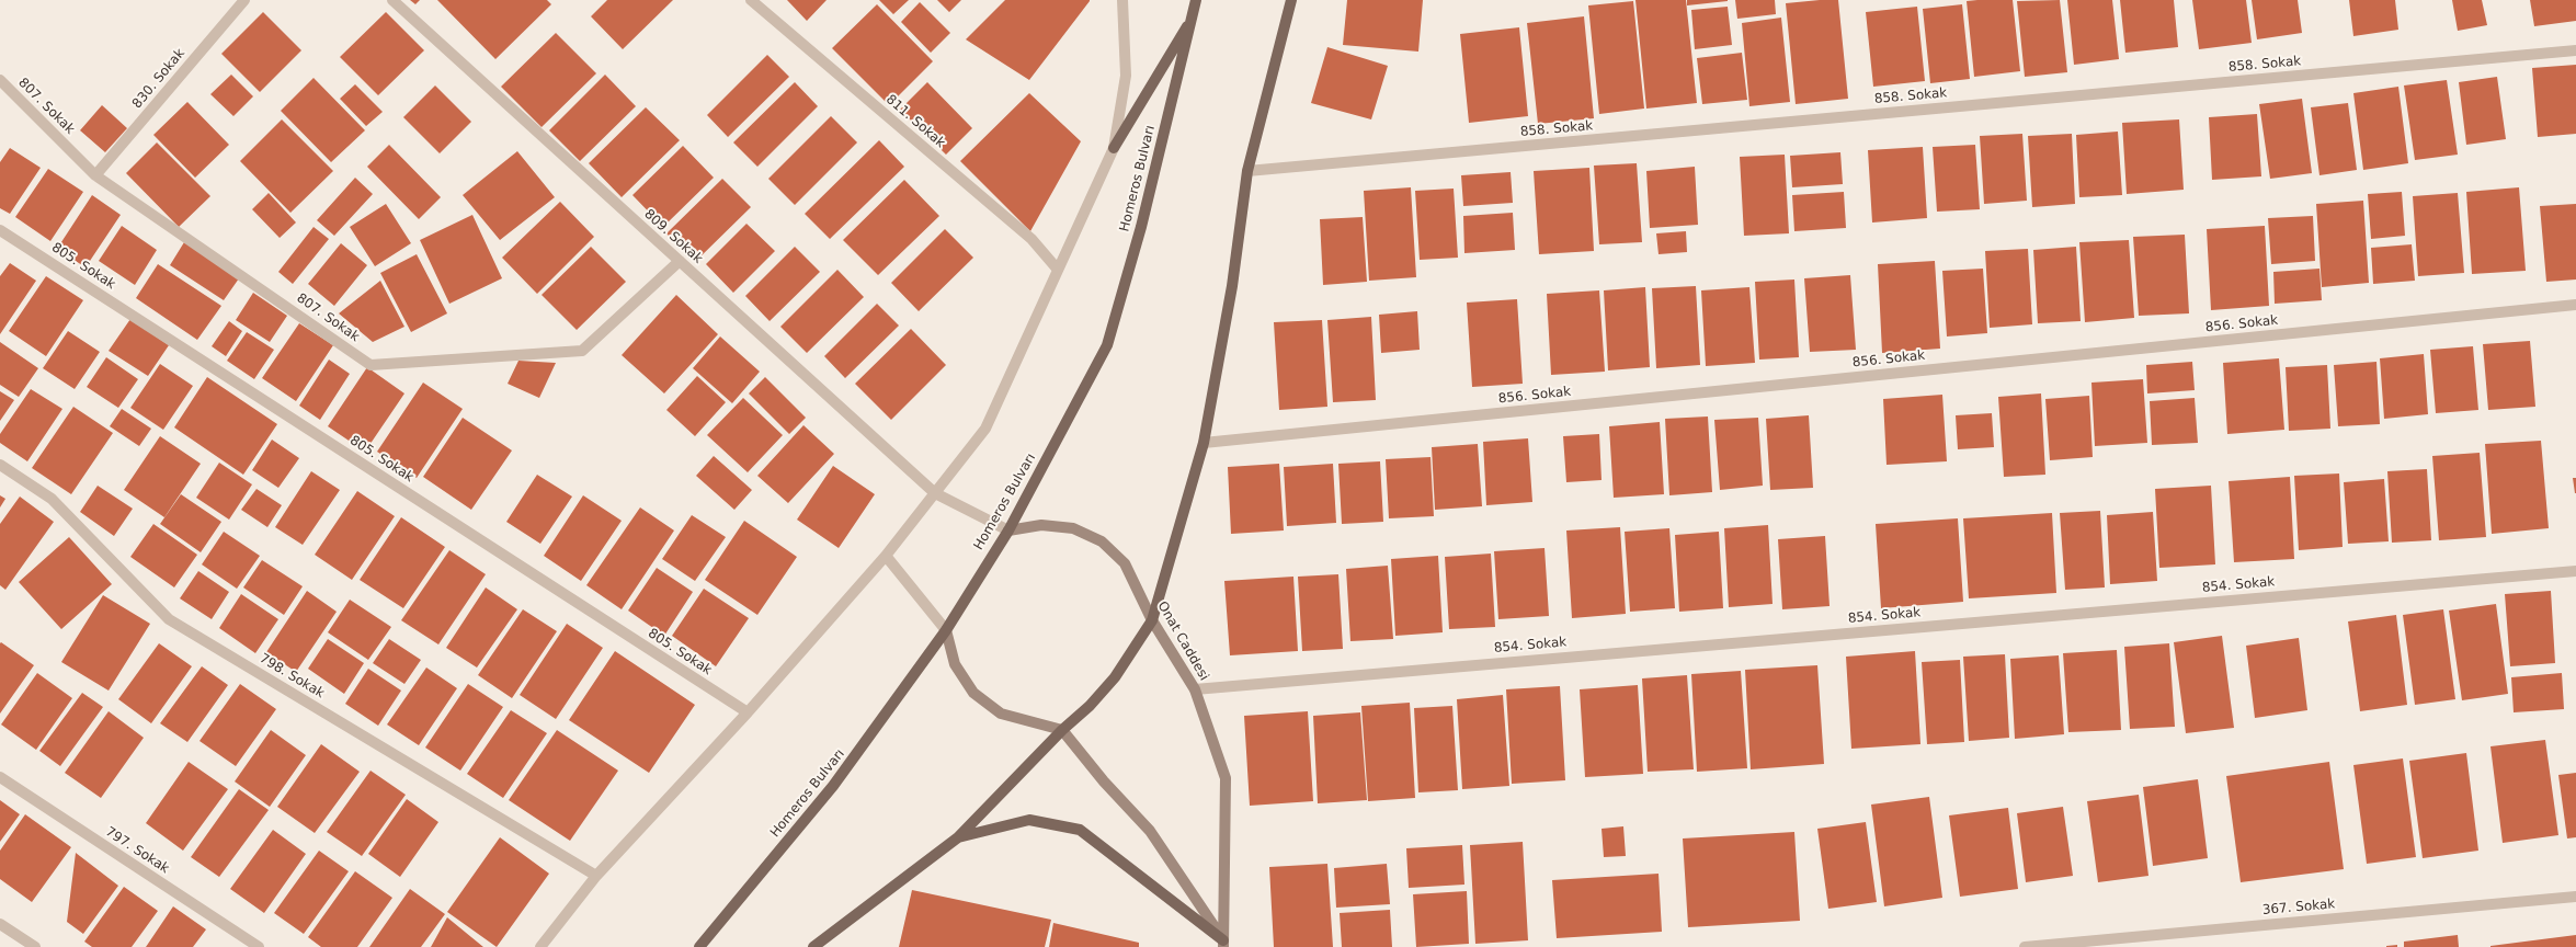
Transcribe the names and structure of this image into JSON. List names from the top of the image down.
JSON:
{
  "streets": {
    "main road": ["Homeros Bulvarı", "Onat Caddesi"],
    "street": [
      "858. Sokak",
      "830. Sokak",
      "807. Sokak",
      "811. Sokak",
      "809. Sokak",
      "805. Sokak",
      "856. Sokak",
      "854. Sokak",
      "798. Sokak",
      "797. Sokak",
      "367. Sokak"
    ]
  },
  "crossings": [
    ["830. Sokak", "807. Sokak"],
    ["807. Sokak", "809. Sokak"],
    ["Homeros Bulvarı", "809. Sokak"],
    ["Homeros Bulvarı", "Onat Caddesi"],
    ["809. Sokak", "Onat Caddesi"],
    ["854. Sokak", "Onat Caddesi"]
  ]
}
